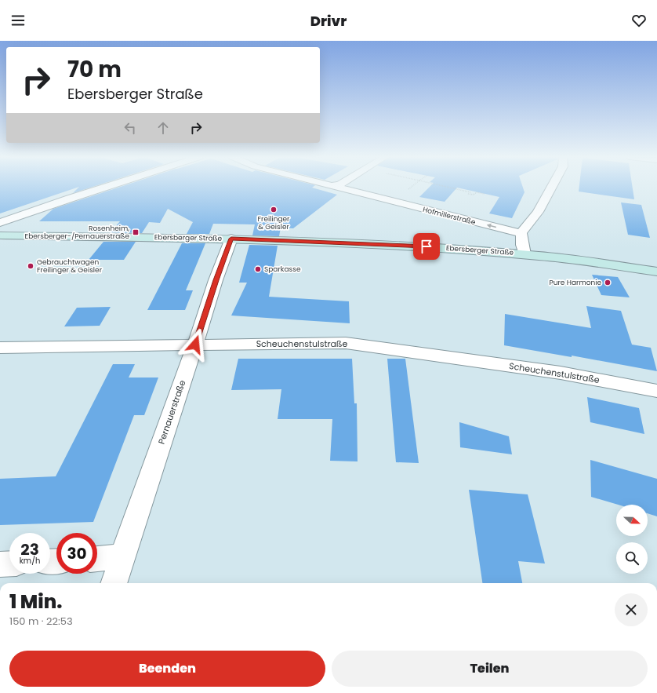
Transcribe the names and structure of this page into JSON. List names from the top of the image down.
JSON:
{
  "streets": {
    "street": [
      "Hofmillerstraße",
      "Ebersberger Straße",
      "Scheuchenstulstraße",
      "Pernauerstraße"
    ]
  },
  "crossings": [
    ["Ebersberger Straße", "Pernauerstraße"],
    ["Scheuchenstulstraße", "Pernauerstraße"]
  ],
  "one_way": ["Hofmillerstraße"],
  "places": {
    "other": [
      "Freilinger & Geisler",
      "Gebrauchtwagen Freilinger & Geisler",
      "Sparkasse",
      "Pure Harmonie"
    ],
    "transit": ["Rosenheim, Ebersberger-/Pernauerstraße"]
  },
  "north": "right",
  "page": {
    "header": "Drivr",
    "turn": ["70 m", "Ebersberger Straße"],
    "speed": "23 km/h",
    "limit": "30",
    "heading": ["1 Min.", "150 m · 22:53"],
    "buttons": ["Beenden", "Teilen"]
  }
}
